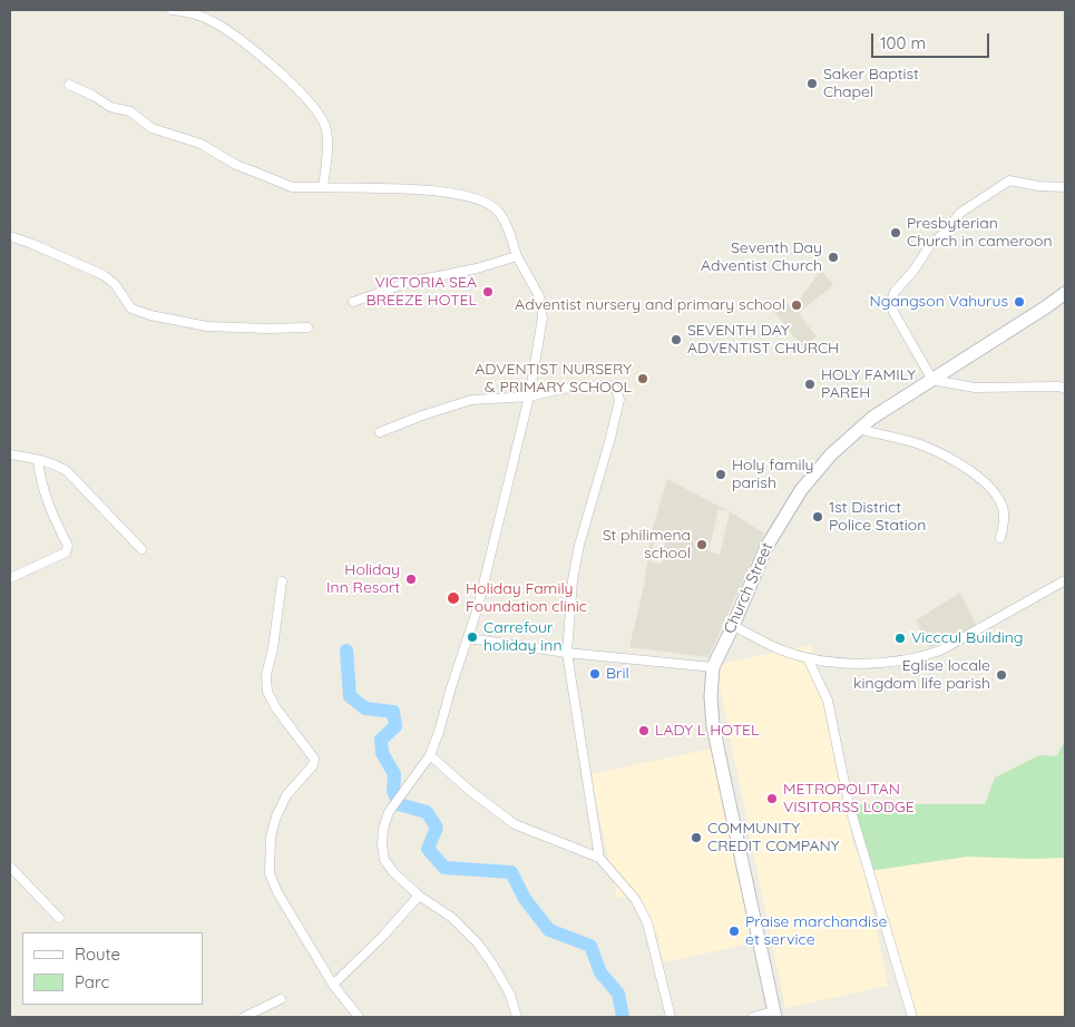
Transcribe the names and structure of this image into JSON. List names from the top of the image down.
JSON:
{
  "streets": {
    "main road": ["Church Street"]
  },
  "places": [
    "Saker Baptist Chapel",
    "Presbyterian Church in cameroon",
    "Seventh Day Adventist Church",
    "VICTORIA SEA BREEZE HOTEL",
    "Ngangson Vahurus",
    "Adventist nursery and primary school",
    "SEVENTH DAY ADVENTIST CHURCH",
    "ADVENTIST NURSERY & PRIMARY SCHOOL",
    "HOLY FAMILY PAREH",
    "Holy family parish",
    "1st District Police Station",
    "St philimena school",
    "Holiday Inn Resort",
    "Holiday Family Foundation clinic",
    "Carrefour holiday inn",
    "Vicccul Building",
    "Bril",
    "Eglise locale kingdom life parish",
    "LADY L HOTEL",
    "METROPOLITAN VISITORSS LODGE",
    "COMMUNITY CREDIT COMPANY",
    "Praise marchandise et service"
  ],
  "legend": ["Route", "Parc"],
  "scale_bar": "100 m"
}
